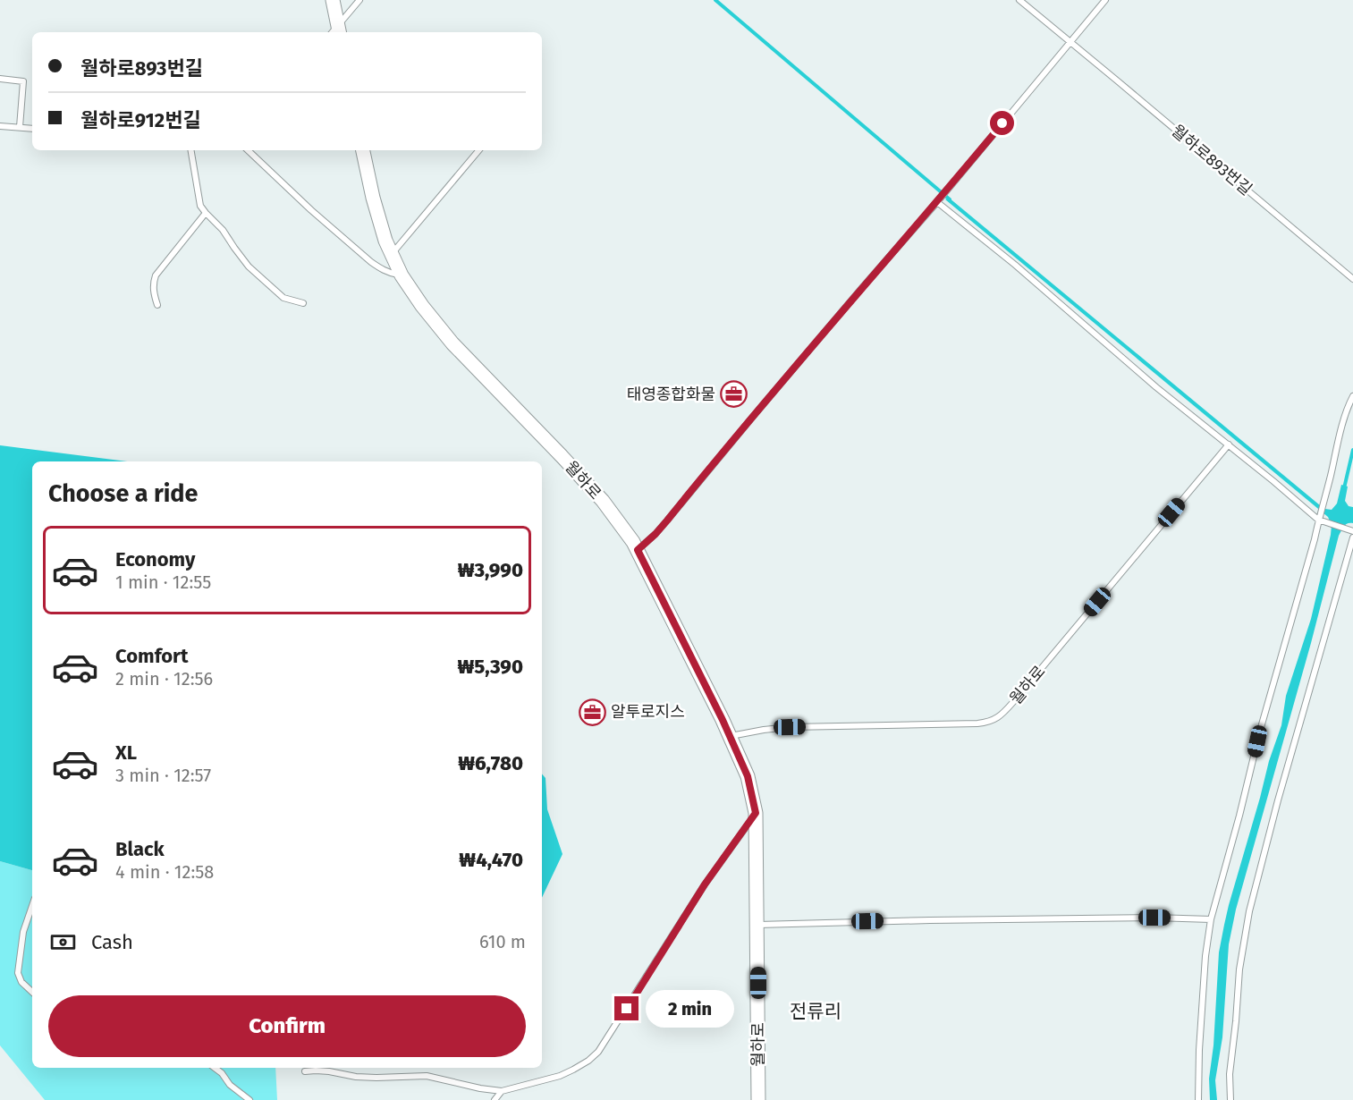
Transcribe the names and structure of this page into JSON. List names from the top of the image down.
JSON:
{
  "streets": {
    "street": ["월하로"],
    "lane": ["월하로893번길"]
  },
  "districts": ["전류리"],
  "places": {
    "office": ["태영종합화물", "알투로지스"]
  },
  "page": {
    "banner": ["월하로893번길", "월하로912번길"],
    "heading": "Choose a ride",
    "list": [
      {
        "name": "Economy",
        "note": "1 min · 12:55",
        "value": "₩3,990"
      },
      {
        "name": "Comfort",
        "note": "2 min · 12:56",
        "value": "₩5,390"
      },
      {
        "name": "XL",
        "note": "3 min · 12:57",
        "value": "₩6,780"
      },
      {
        "name": "Black",
        "note": "4 min · 12:58",
        "value": "₩4,470"
      }
    ],
    "pay": ["Cash", "610 m"],
    "buttons": "Confirm",
    "bubble": "2 min"
  }
}
